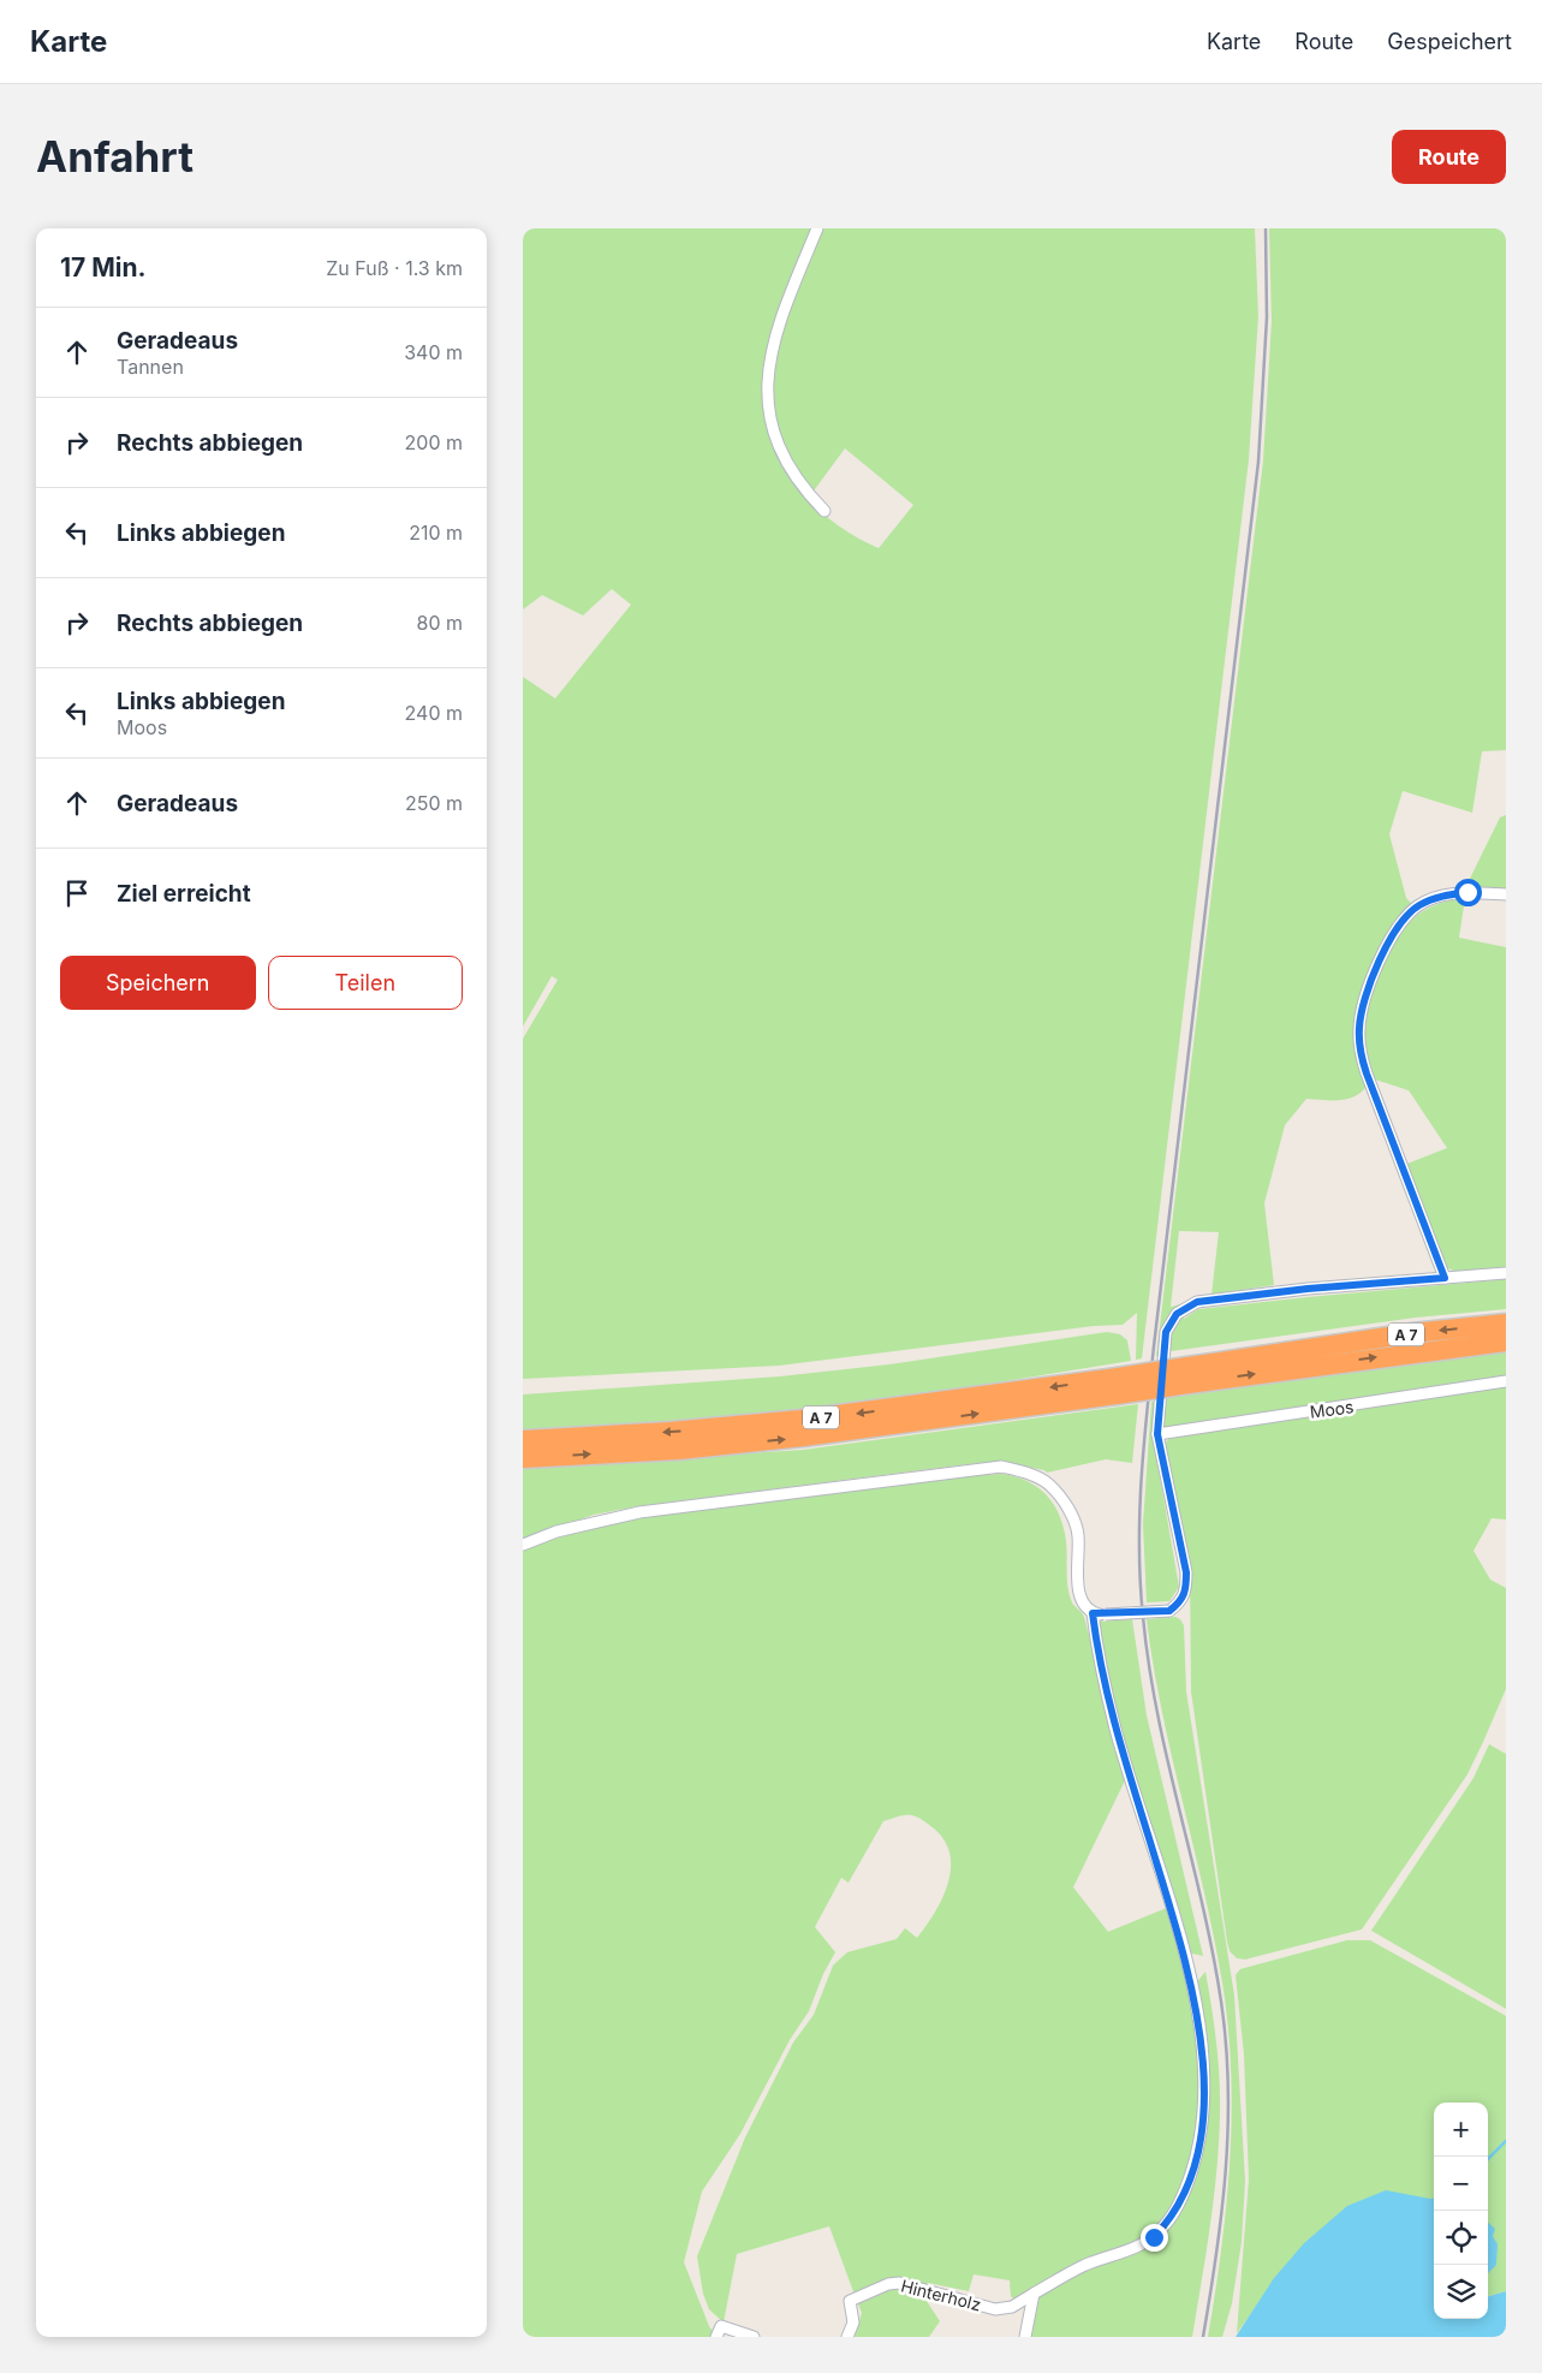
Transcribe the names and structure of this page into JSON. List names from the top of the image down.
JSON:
{
  "streets": {
    "highway": ["A 7"],
    "street": ["Moos", "Hinterholz"]
  },
  "page": {
    "header": "Karte",
    "nav": ["Karte", "Route", "Gespeichert"],
    "buttons": [
      "Route",
      ["Speichern", "Teilen"]
    ],
    "title": "Anfahrt",
    "heading": ["17 Min.", "Zu Fuß · 1.3 km"],
    "list": [
      ["Geradeaus", "Tannen", "340 m"],
      ["Rechts abbiegen", "200 m"],
      ["Links abbiegen", "210 m"],
      ["Rechts abbiegen", "80 m"],
      ["Links abbiegen", "Moos", "240 m"],
      ["Geradeaus", "250 m"],
      "Ziel erreicht"
    ],
    "map_buttons": ["+", "−"]
  }
}
